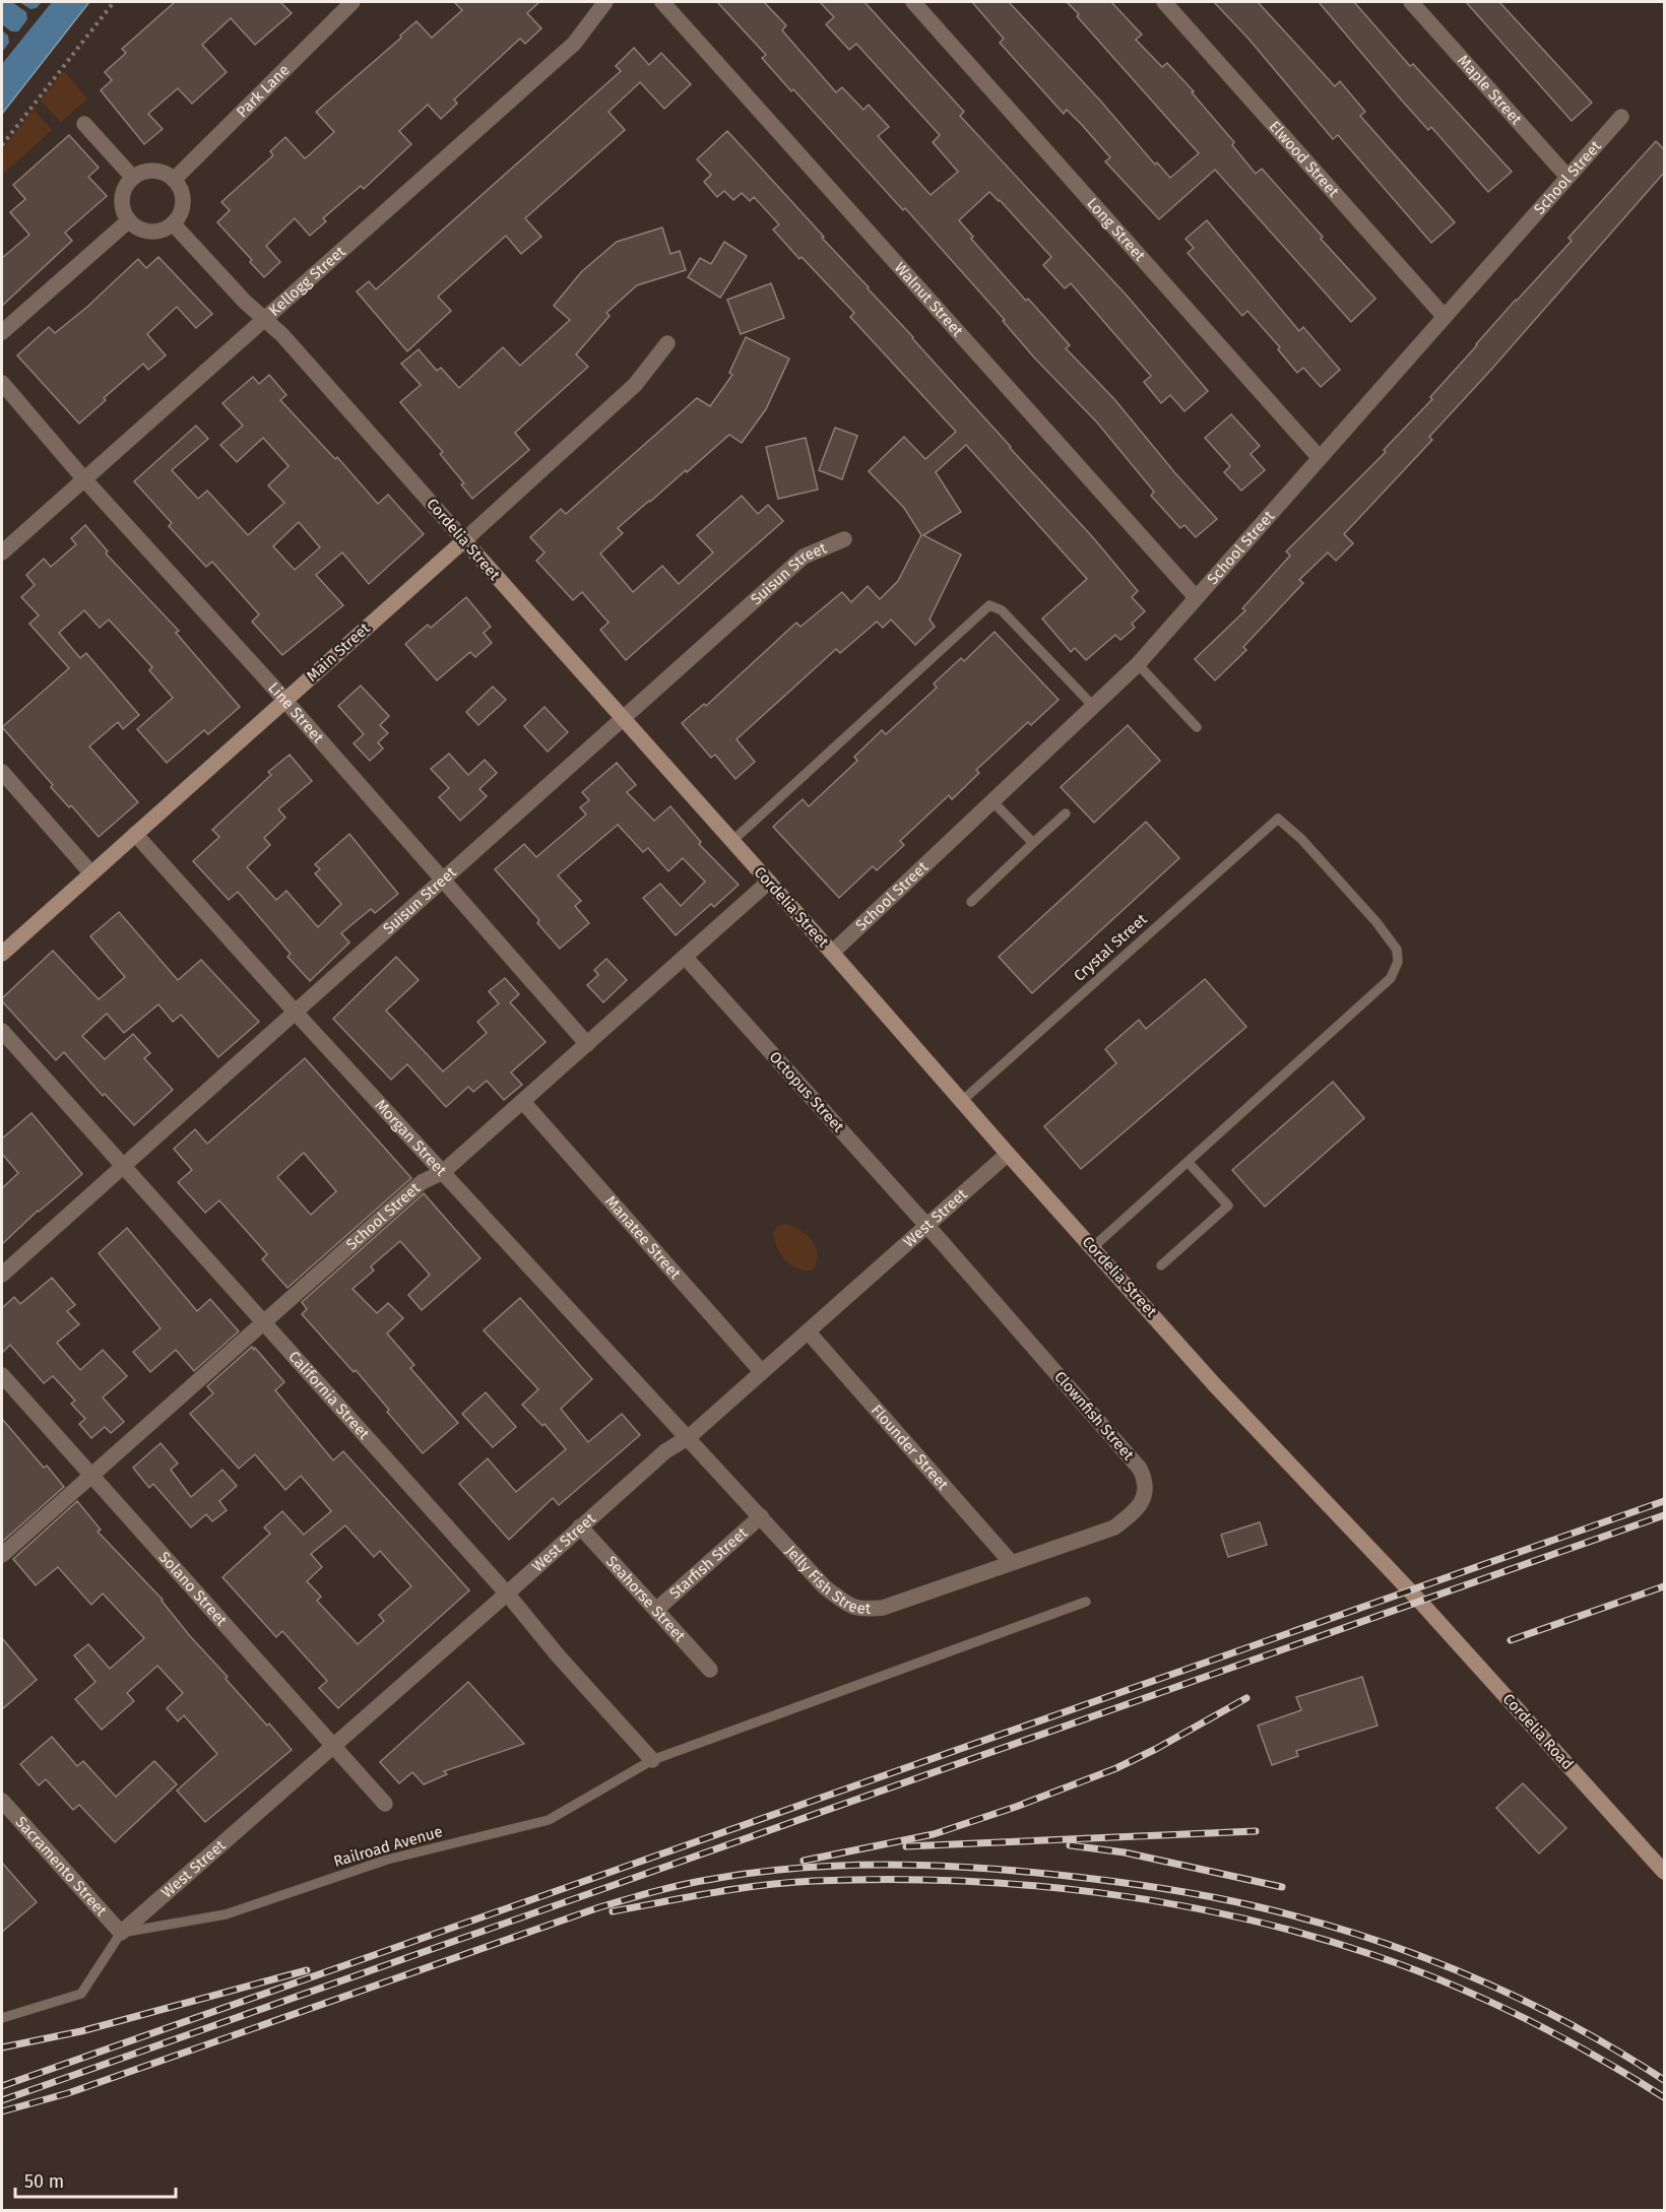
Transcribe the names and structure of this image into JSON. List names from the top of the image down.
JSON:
{
  "streets": {
    "main road": ["Cordelia Street", "Main Street", "Cordelia Road"],
    "street": [
      "Maple Street",
      "Park Lane",
      "Elwood Street",
      "School Street",
      "Long Street",
      "Kellogg Street",
      "Walnut Street",
      "Suisun Street",
      "Line Street",
      "Octopus Street",
      "Morgan Street",
      "West Street",
      "Manatee Street",
      "California Street",
      "Clownfish Street",
      "Flounder Street",
      "Starfish Street",
      "Jelly Fish Street",
      "Solano Street",
      "Seahorse Street",
      "Sacramento Street"
    ],
    "lane": ["Crystal Street", "Railroad Avenue"]
  },
  "crossings": [
    ["Maple Street", "School Street"],
    ["Park Lane", "Cordelia Street"],
    ["Elwood Street", "School Street"],
    ["School Street", "Long Street"],
    ["School Street", "Walnut Street"],
    ["School Street", "Cordelia Street"],
    ["School Street", "Line Street"],
    ["School Street", "Octopus Street"],
    ["School Street", "Morgan Street"],
    ["School Street", "Manatee Street"],
    ["School Street", "California Street"],
    ["School Street", "Solano Street"],
    ["Kellogg Street", "Cordelia Street"],
    ["Kellogg Street", "Line Street"],
    ["Cordelia Street", "Suisun Street"],
    ["Cordelia Street", "Main Street"],
    ["Cordelia Street", "Crystal Street"],
    ["Cordelia Street", "West Street"],
    ["Cordelia Street", "Cordelia Road"],
    ["Suisun Street", "Line Street"],
    ["Suisun Street", "Morgan Street"],
    ["Suisun Street", "California Street"],
    ["Main Street", "Line Street"],
    ["Main Street", "Morgan Street"],
    ["Octopus Street", "West Street"],
    ["Octopus Street", "Clownfish Street"],
    ["Morgan Street", "West Street"],
    ["Morgan Street", "Jelly Fish Street"],
    ["West Street", "Manatee Street"],
    ["West Street", "California Street"],
    ["West Street", "Clownfish Street"],
    ["West Street", "Flounder Street"],
    ["West Street", "Jelly Fish Street"],
    ["West Street", "Solano Street"],
    ["West Street", "Seahorse Street"],
    ["West Street", "Railroad Avenue"],
    ["West Street", "Sacramento Street"],
    ["California Street", "Railroad Avenue"],
    ["Clownfish Street", "Flounder Street"],
    ["Clownfish Street", "Jelly Fish Street"],
    ["Flounder Street", "Jelly Fish Street"],
    ["Starfish Street", "Jelly Fish Street"],
    ["Starfish Street", "Seahorse Street"],
    ["Railroad Avenue", "Sacramento Street"]
  ],
  "scale_bar": "50 m"
}
